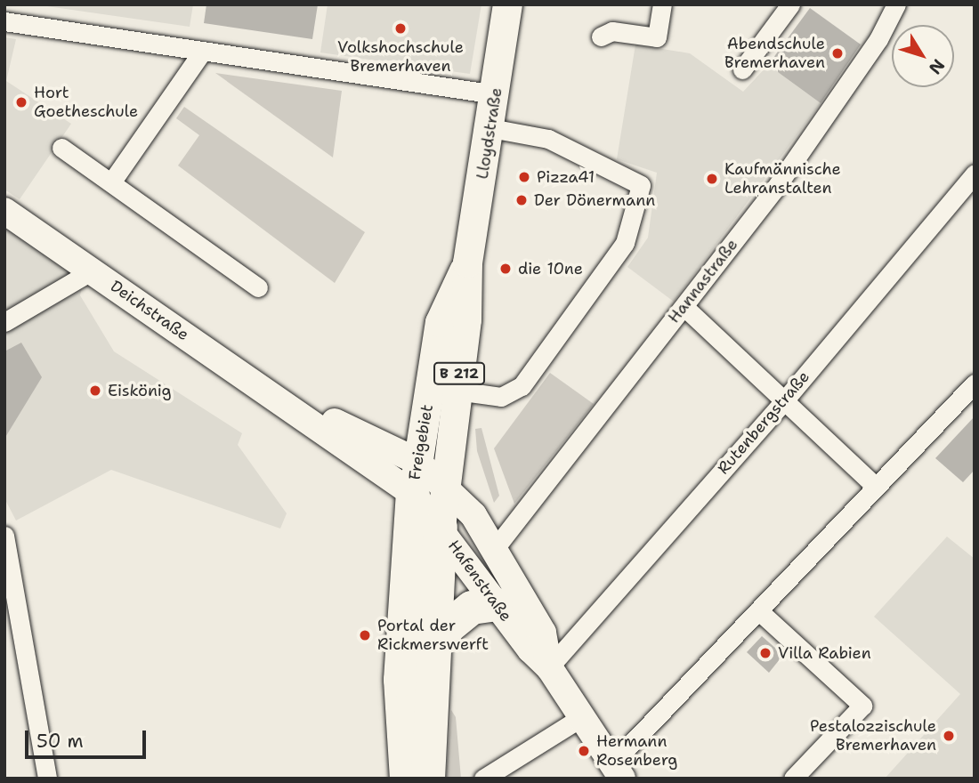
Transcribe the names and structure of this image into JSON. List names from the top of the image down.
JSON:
{
  "streets": {
    "main road": [
      "Lloydstraße",
      "Deichstraße",
      "B 212",
      "Freigebiet",
      "Hafenstraße"
    ],
    "street": ["Hannastraße", "Rutenbergstraße"]
  },
  "crossings": [
    ["Lloydstraße", "Deichstraße"],
    ["Lloydstraße", "B 212"],
    ["Lloydstraße", "Freigebiet"],
    ["Lloydstraße", "Hafenstraße"],
    ["Hannastraße", "Hafenstraße"],
    ["Deichstraße", "B 212"],
    ["Deichstraße", "Freigebiet"],
    ["Deichstraße", "Hafenstraße"],
    ["B 212", "Hafenstraße"],
    ["Rutenbergstraße", "Hafenstraße"],
    ["Freigebiet", "Hafenstraße"]
  ],
  "places": [
    "Volkshochschule Bremerhaven",
    "Abendschule Bremerhaven",
    "Hort Goetheschule",
    "Pizza41",
    "Kaufmännische Lehranstalten",
    "Der Dönermann",
    "die 10ne",
    "Eiskönig",
    "Portal der Rickmerswerft",
    "Villa Rabien",
    "Pestalozzischule Bremerhaven",
    "Hermann Rosenberg"
  ],
  "scale_bar": "50 m",
  "north": "bottom right"
}
